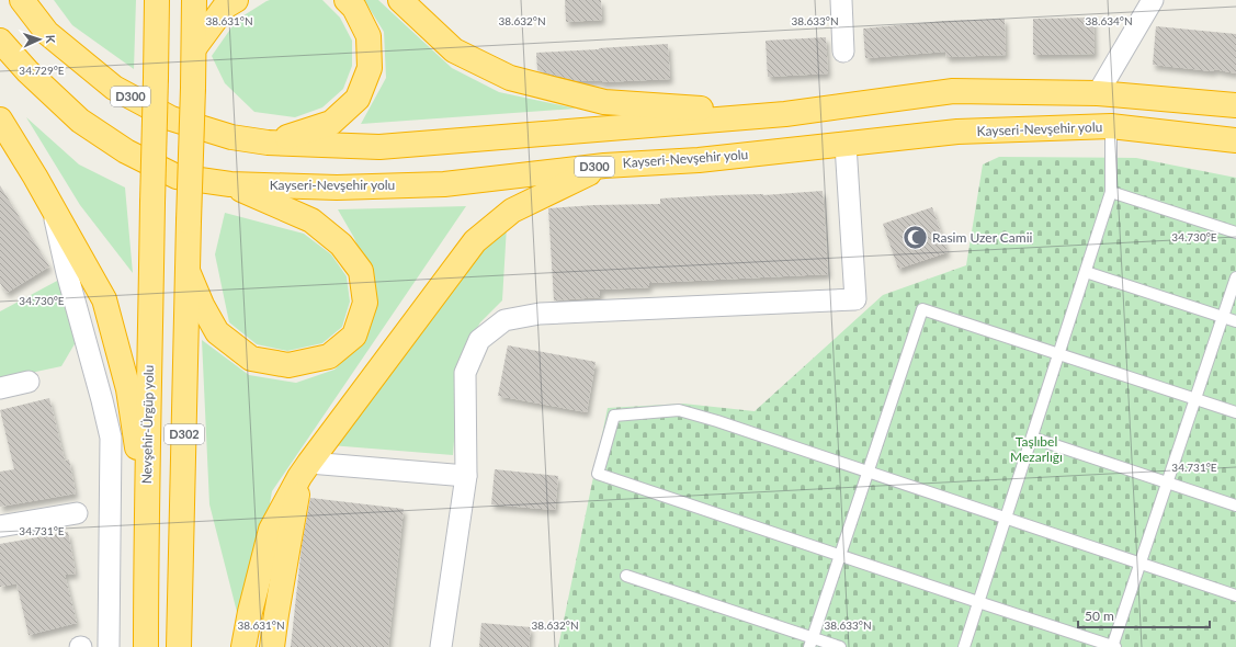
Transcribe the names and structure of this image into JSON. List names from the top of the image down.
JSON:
{
  "streets": {
    "highway": [
      "D300",
      "Kayseri-Nevşehir yolu",
      "Nevşehir-Ürgüp yolu",
      "D302"
    ]
  },
  "crossings": [
    ["D300", "Nevşehir-Ürgüp yolu"]
  ],
  "parks": ["Taşlıbel Mezarlığı"],
  "places": {
    "mosque": ["Rasim Uzer Camii"]
  },
  "scale_bar": "50 m",
  "north": "right",
  "coordinates": [
    "38.631°N",
    "38.632°N",
    "38.633°N",
    "38.634°N",
    "34.729°E",
    "34.730°E",
    "34.731°E"
  ]
}
